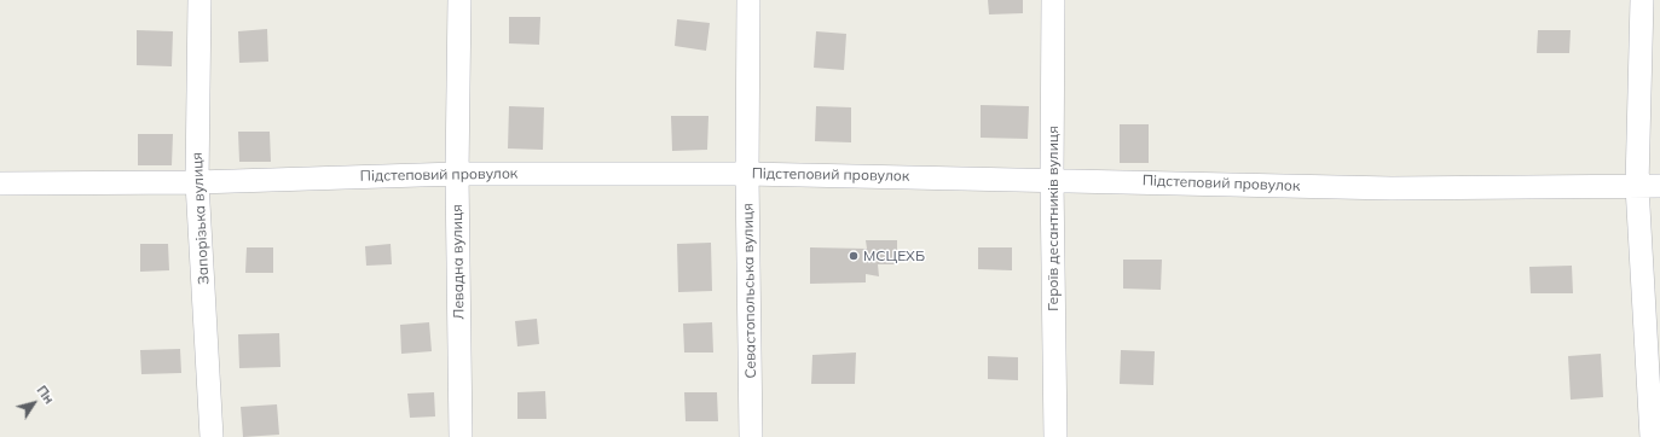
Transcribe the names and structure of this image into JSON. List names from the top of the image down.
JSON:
{
  "streets": {
    "street": [
      "Підстеповий провулок",
      "Запорізька вулиця",
      "Героїв десантників вулиця",
      "Левадна вулиця",
      "Севастопольська вулиця"
    ]
  },
  "crossings": [
    ["Підстеповий провулок", "Запорізька вулиця"],
    ["Підстеповий провулок", "Героїв десантників вулиця"],
    ["Підстеповий провулок", "Левадна вулиця"],
    ["Підстеповий провулок", "Севастопольська вулиця"]
  ],
  "places": ["МСЦЕХБ"],
  "north": "top right"
}
